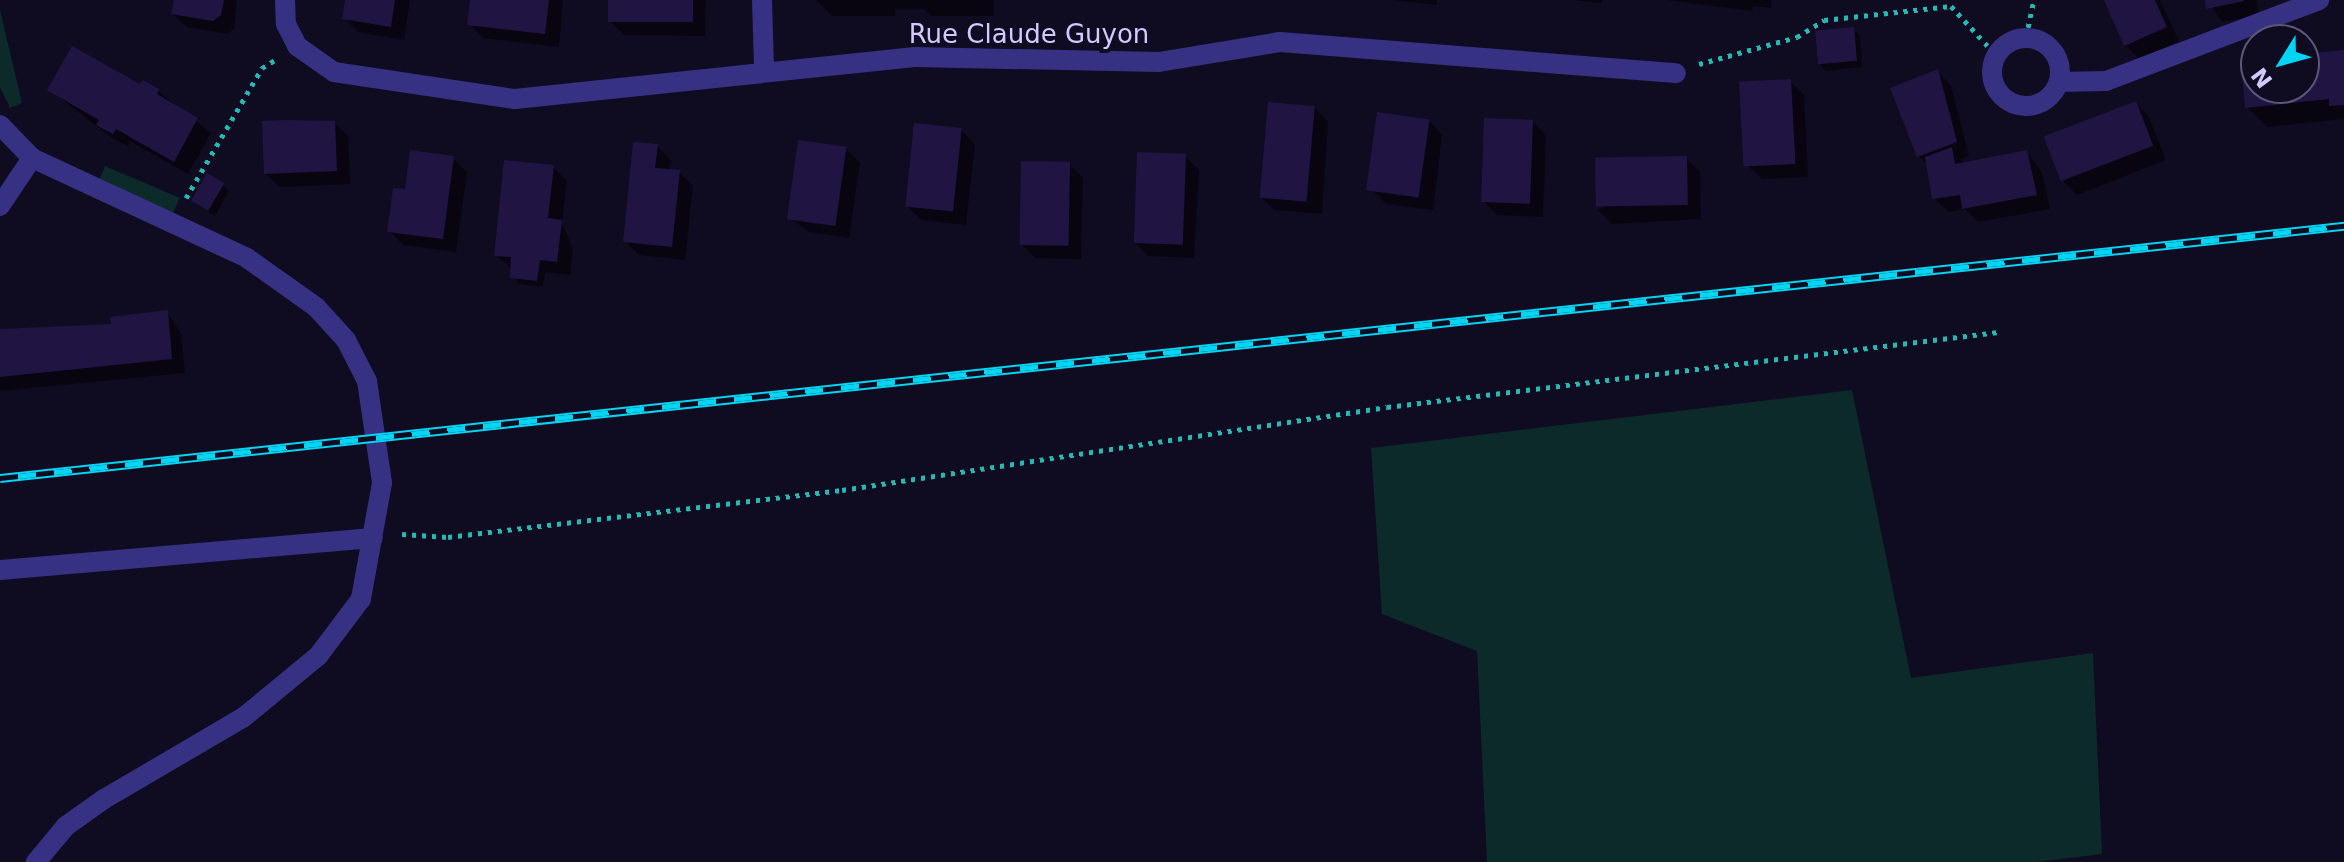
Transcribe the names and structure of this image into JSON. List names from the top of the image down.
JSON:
{
  "streets": {
    "street": ["Rue Claude Guyon"]
  },
  "north": "bottom left"
}
